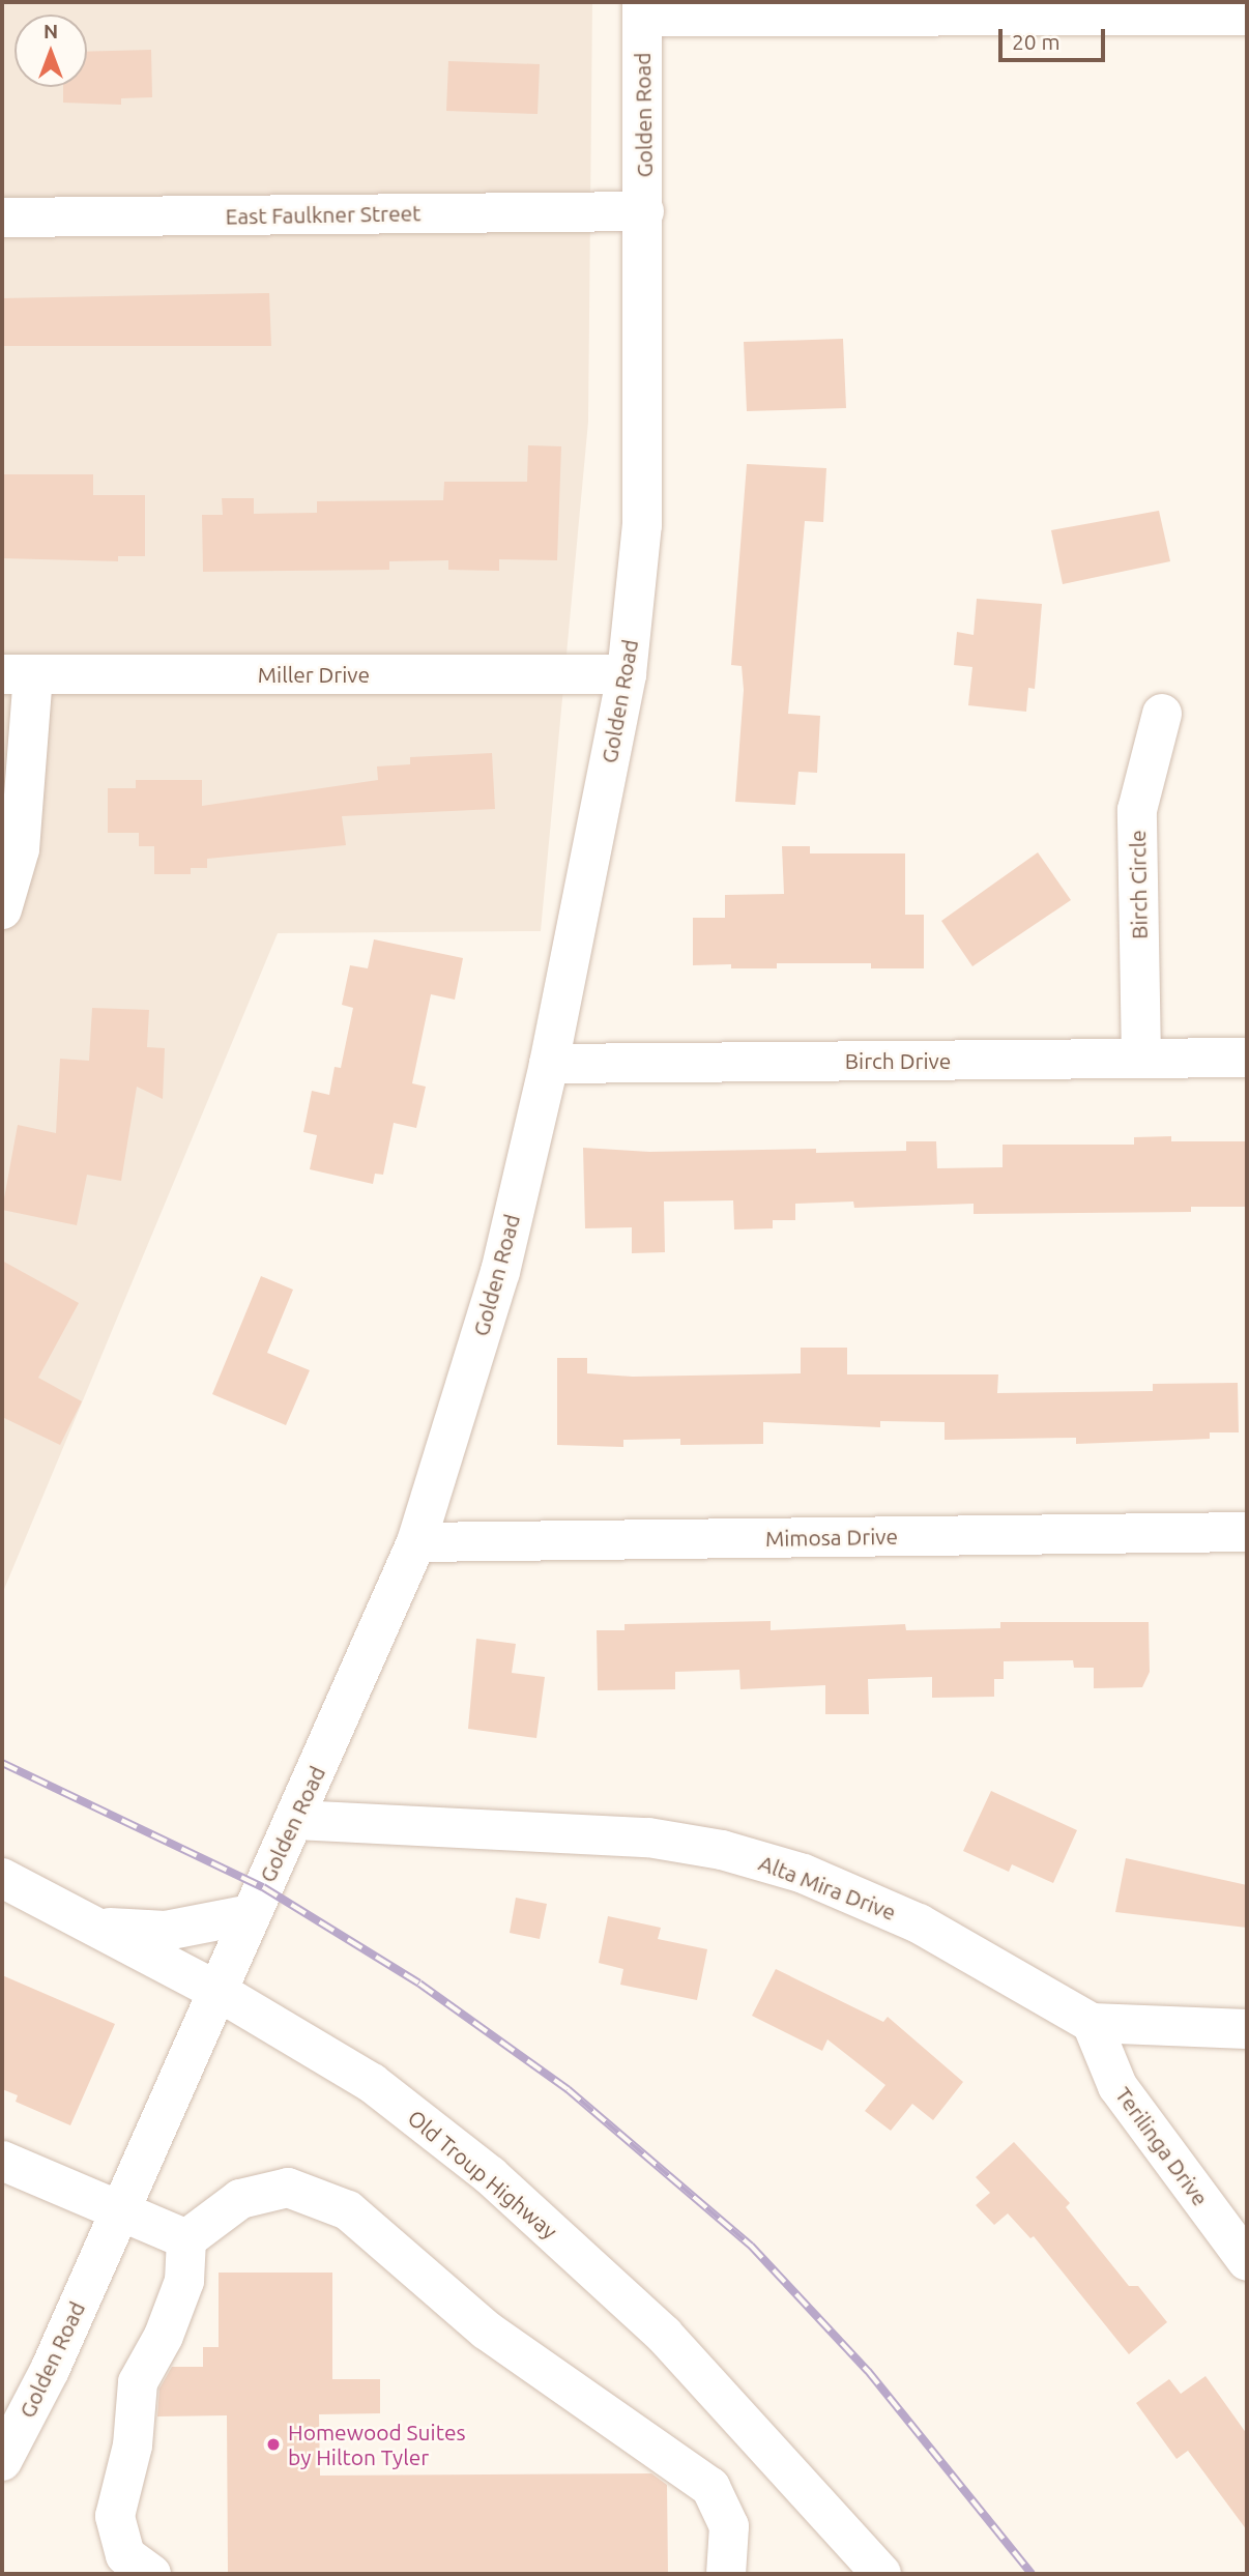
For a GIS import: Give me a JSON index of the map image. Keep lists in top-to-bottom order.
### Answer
{
  "streets": {
    "street": [
      "Golden Road",
      "East Faulkner Street",
      "Miller Drive",
      "Birch Circle",
      "Birch Drive",
      "Mimosa Drive",
      "Alta Mira Drive",
      "Terilinga Drive",
      "Old Troup Highway"
    ]
  },
  "crossings": [
    ["Golden Road", "East Faulkner Street"],
    ["Golden Road", "Miller Drive"],
    ["Golden Road", "Birch Drive"],
    ["Golden Road", "Mimosa Drive"],
    ["Golden Road", "Alta Mira Drive"],
    ["Golden Road", "Old Troup Highway"],
    ["Birch Circle", "Birch Drive"],
    ["Alta Mira Drive", "Terilinga Drive"]
  ],
  "places": ["Homewood Suites by Hilton Tyler"],
  "scale_bar": "20 m",
  "north": "top"
}
